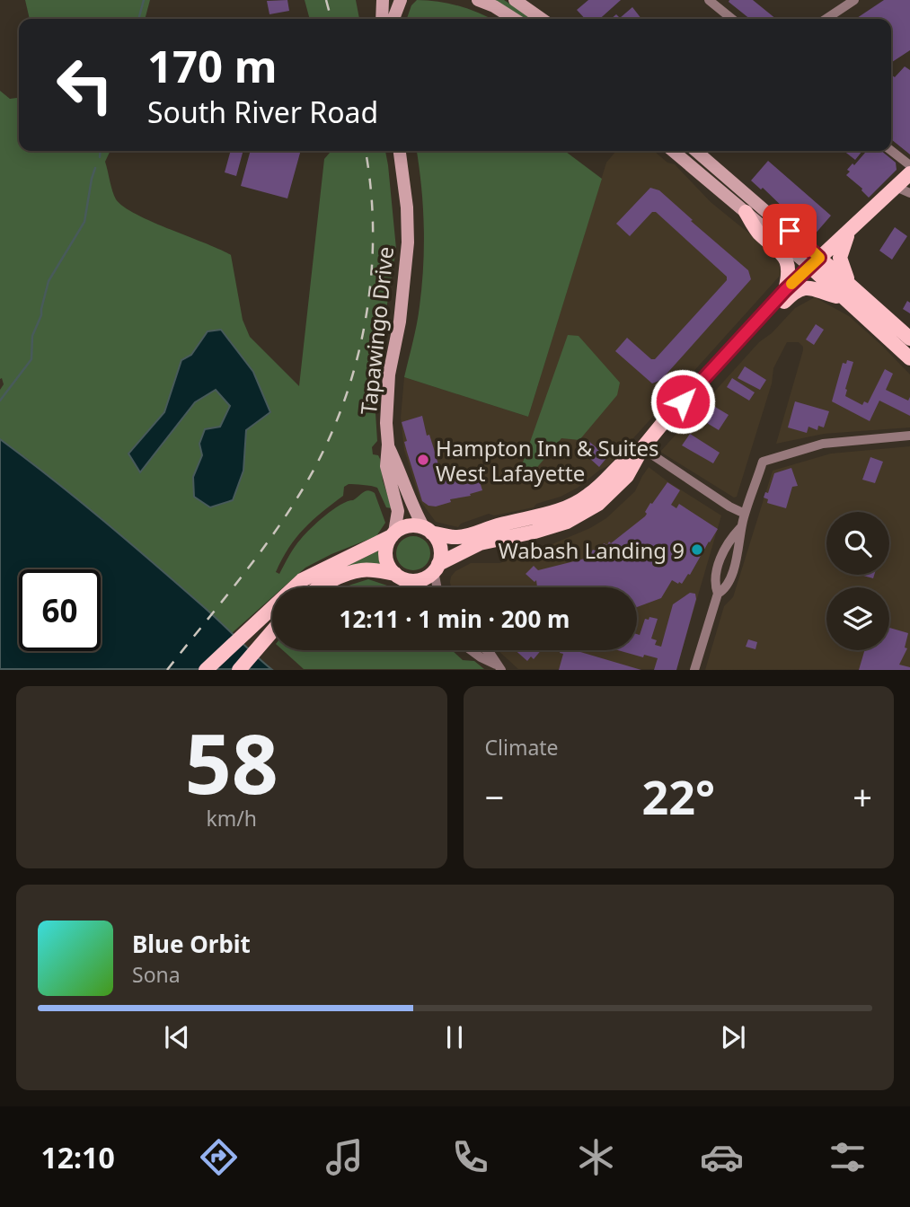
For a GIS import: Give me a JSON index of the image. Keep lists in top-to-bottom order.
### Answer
{
  "streets": {
    "main road": ["Tapawingo Drive"]
  },
  "places": ["Hampton Inn & Suites West Lafayette", "Wabash Landing 9"],
  "page": {
    "turn": ["170 m", "South River Road"],
    "limit": "60",
    "trip": "12:11 · 1 min · 200 m",
    "tile": [
      ["58", "km/h"],
      "Climate"
    ],
    "heat": ["−", "22°", "+"],
    "song": ["Blue Orbit", "Sona"],
    "tabs": "12:10"
  }
}
